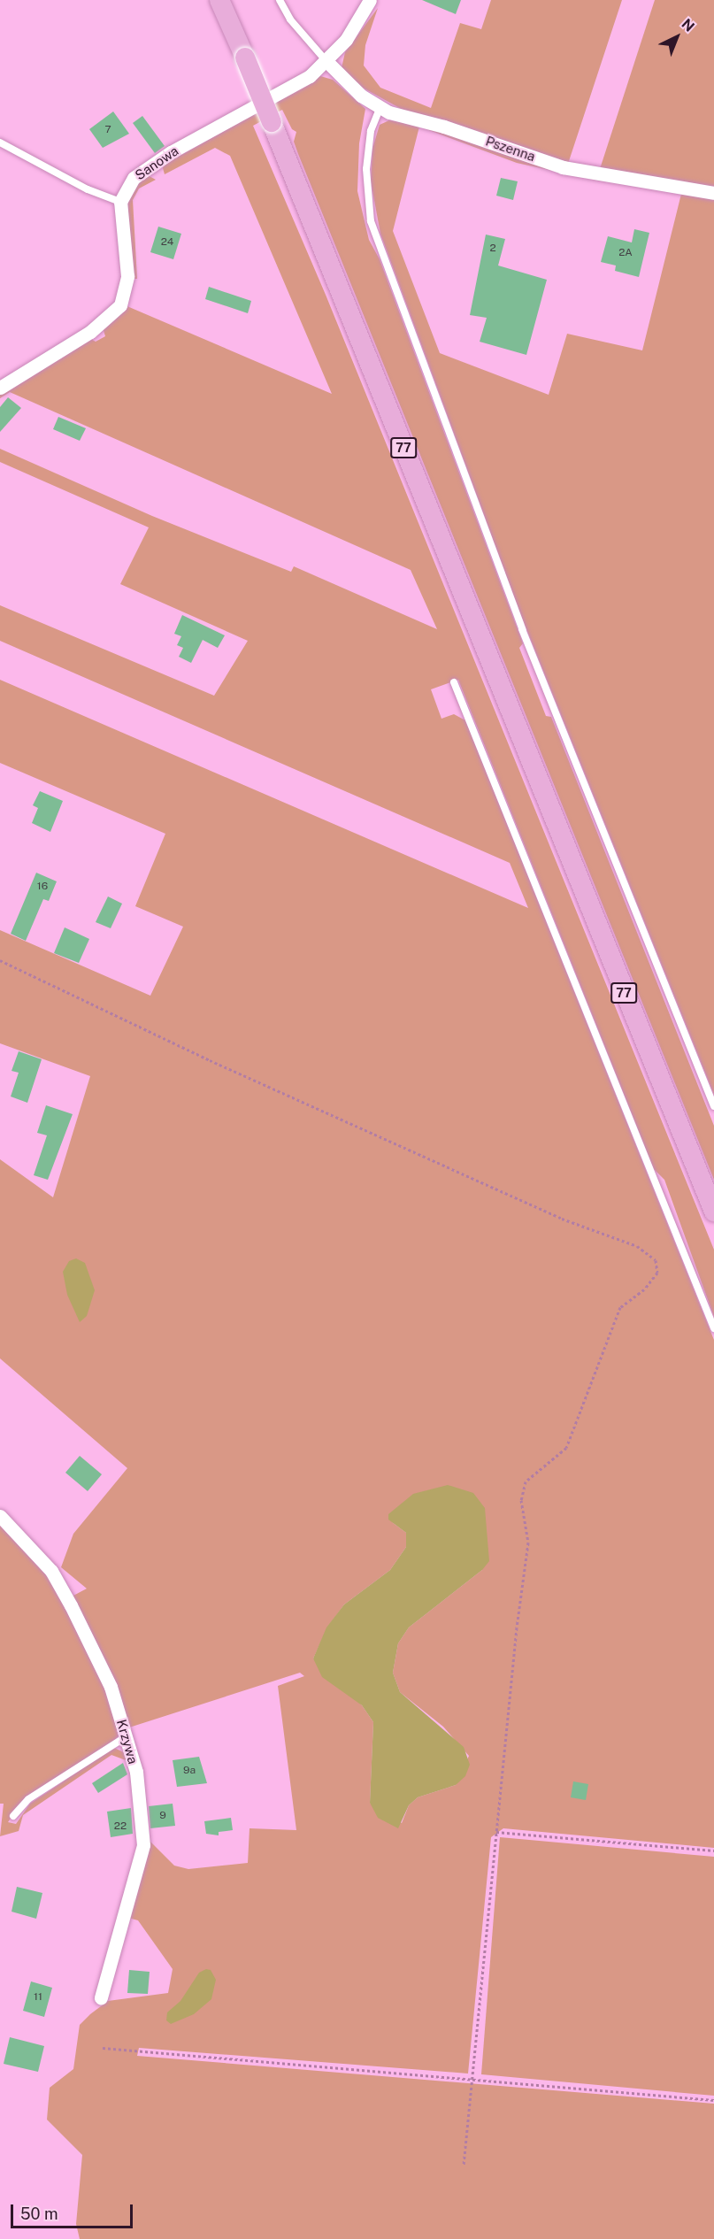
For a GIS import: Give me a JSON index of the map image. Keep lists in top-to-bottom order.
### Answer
{
  "streets": {
    "main road": ["77"],
    "street": ["Pszenna", "Sanowa", "Krzywa"]
  },
  "crossings": [
    ["Pszenna", "Sanowa"]
  ],
  "house_numbers": [
    "7",
    "24",
    "2",
    "2A",
    "16",
    "9a",
    "9",
    "22",
    "11"
  ],
  "scale_bar": "50 m",
  "north": "top right"
}
